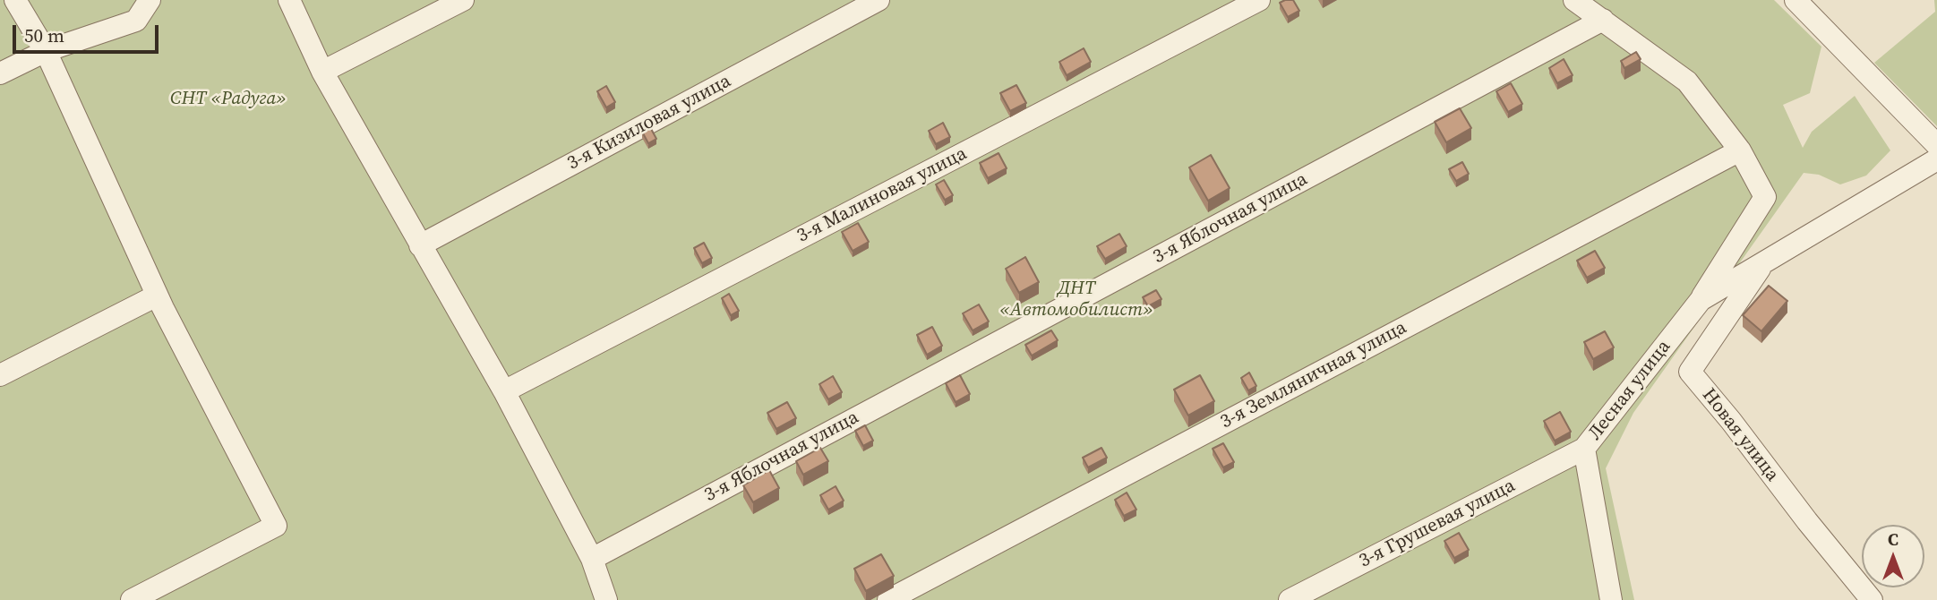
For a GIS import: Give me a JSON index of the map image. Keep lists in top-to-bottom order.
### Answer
{
  "streets": {
    "street": [
      "3-я Кизиловая улица",
      "3-я Малиновая улица",
      "3-я Яблочная улица",
      "3-я Земляничная улица",
      "Лесная улица",
      "Новая улица",
      "3-я Грушевая улица"
    ]
  },
  "crossings": [
    ["3-я Яблочная улица", "Лесная улица"],
    ["3-я Земляничная улица", "Лесная улица"],
    ["Лесная улица", "Новая улица"],
    ["Лесная улица", "3-я Грушевая улица"]
  ],
  "parks": ["СНТ «Радуга»", "ДНТ «Автомобилист»"],
  "scale_bar": "50 m",
  "north": "top"
}
